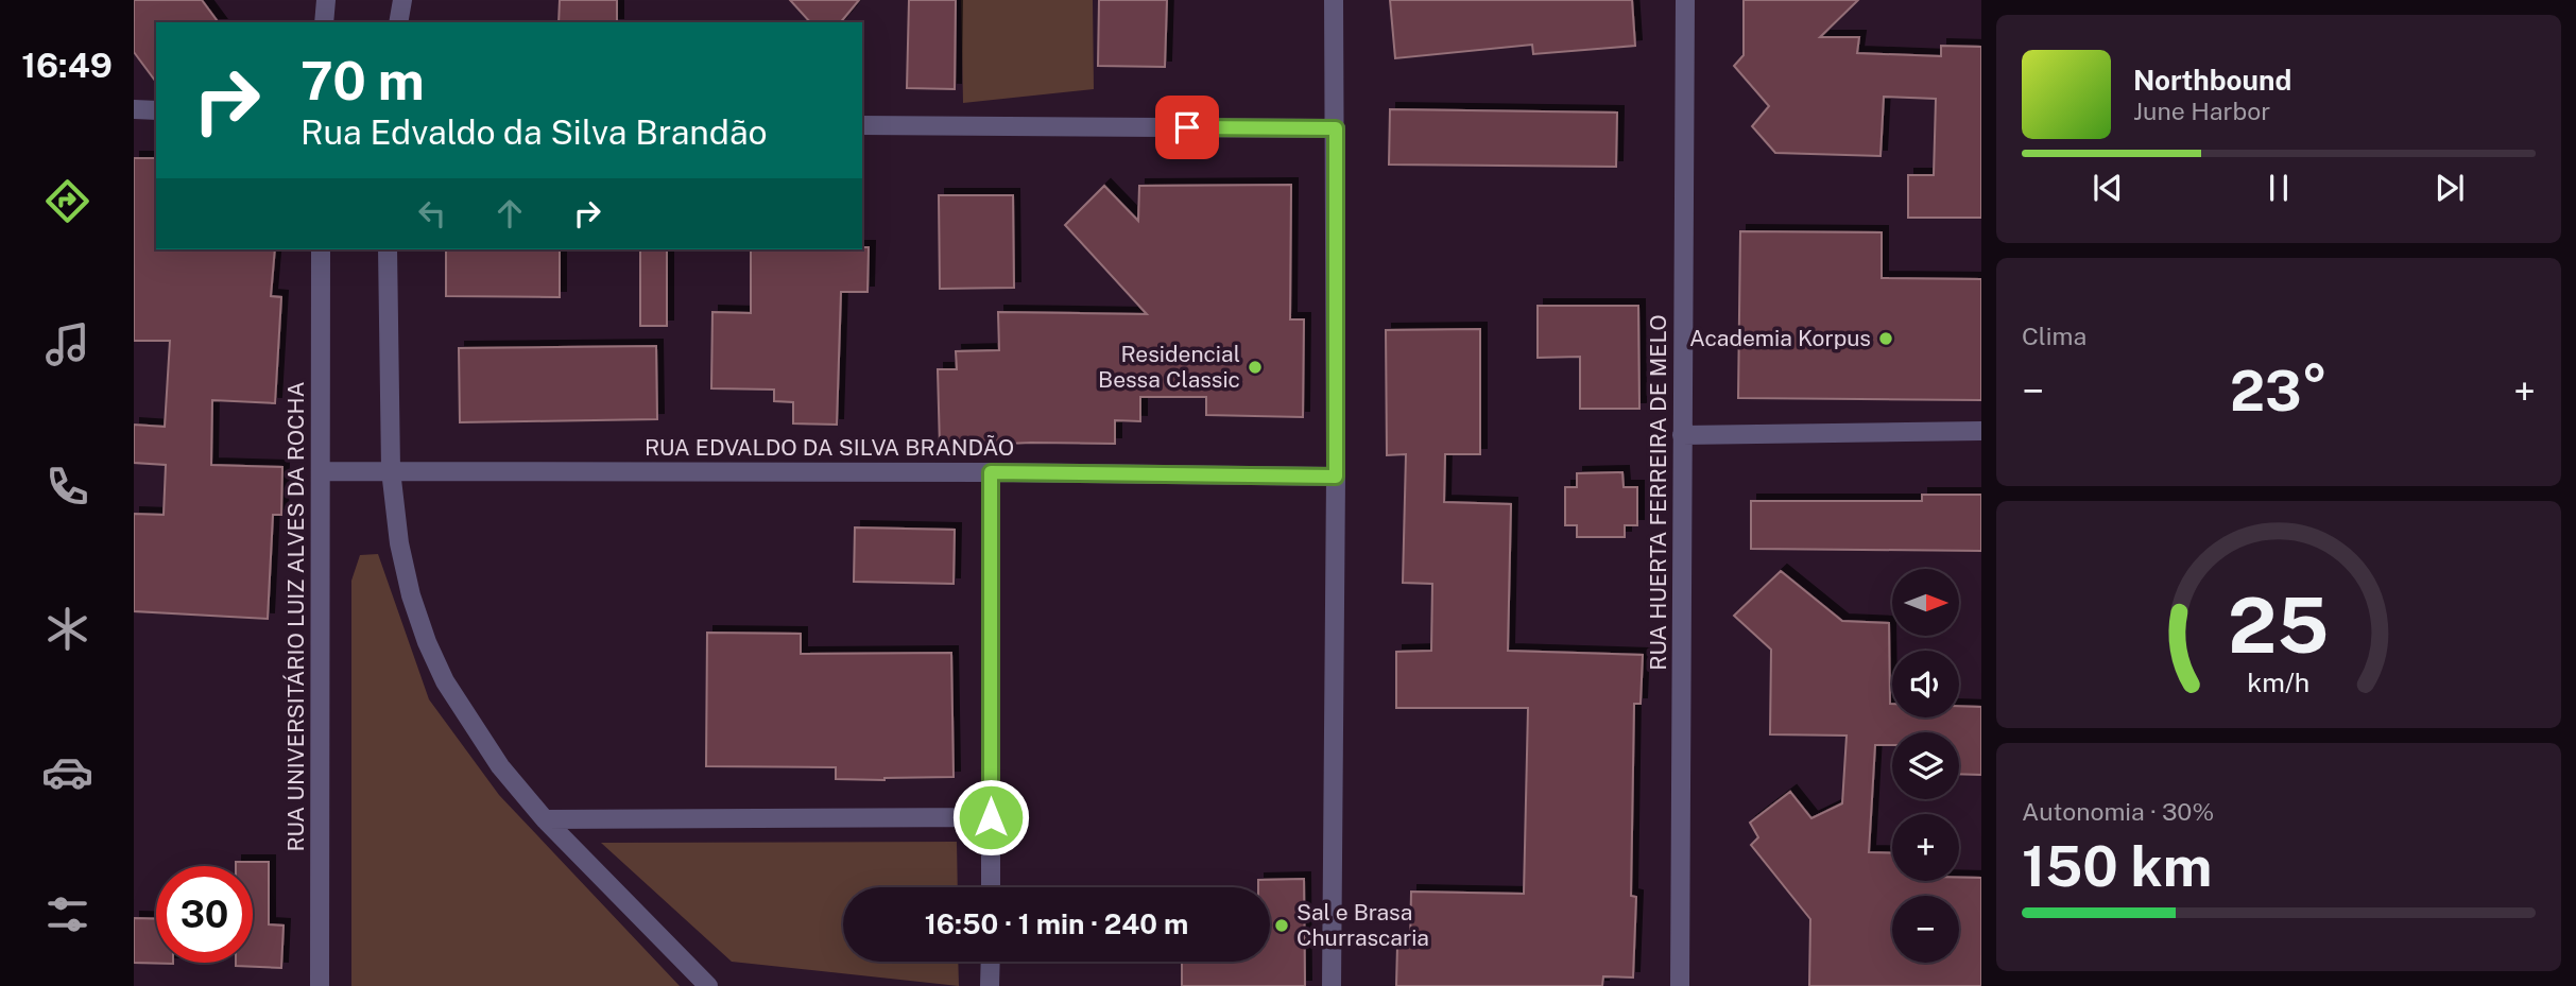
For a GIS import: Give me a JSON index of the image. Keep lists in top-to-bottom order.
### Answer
{
  "streets": {
    "street": ["RUA EDVALDO DA SILVA BRANDÃO", "RUA HUERTA FERREIRA DE MELO", "RUA UNIVERSITÁRIO LUIZ ALVES DA ROCHA"]
  },
  "crossings": [
    ["RUA EDVALDO DA SILVA BRANDÃO", "RUA UNIVERSITÁRIO LUIZ ALVES DA ROCHA"]
  ],
  "places": ["Academia Korpus", "Residencial Bessa Classic", "Sal e Brasa Churrascaria"],
  "north": "right",
  "page": {
    "tabs": "16:49",
    "turn": ["70 m", "Rua Edvaldo da Silva Brandão"],
    "song": ["Northbound", "June Harbor"],
    "tile": [
      "Clima",
      ["Autonomia · 30%", "150 km"]
    ],
    "heat": ["−", "23°", "+"],
    "map_buttons": ["+", "−"],
    "limit": "30",
    "trip": "16:50 · 1 min · 240 m",
    "gauge": ["25", "km/h"]
  }
}
